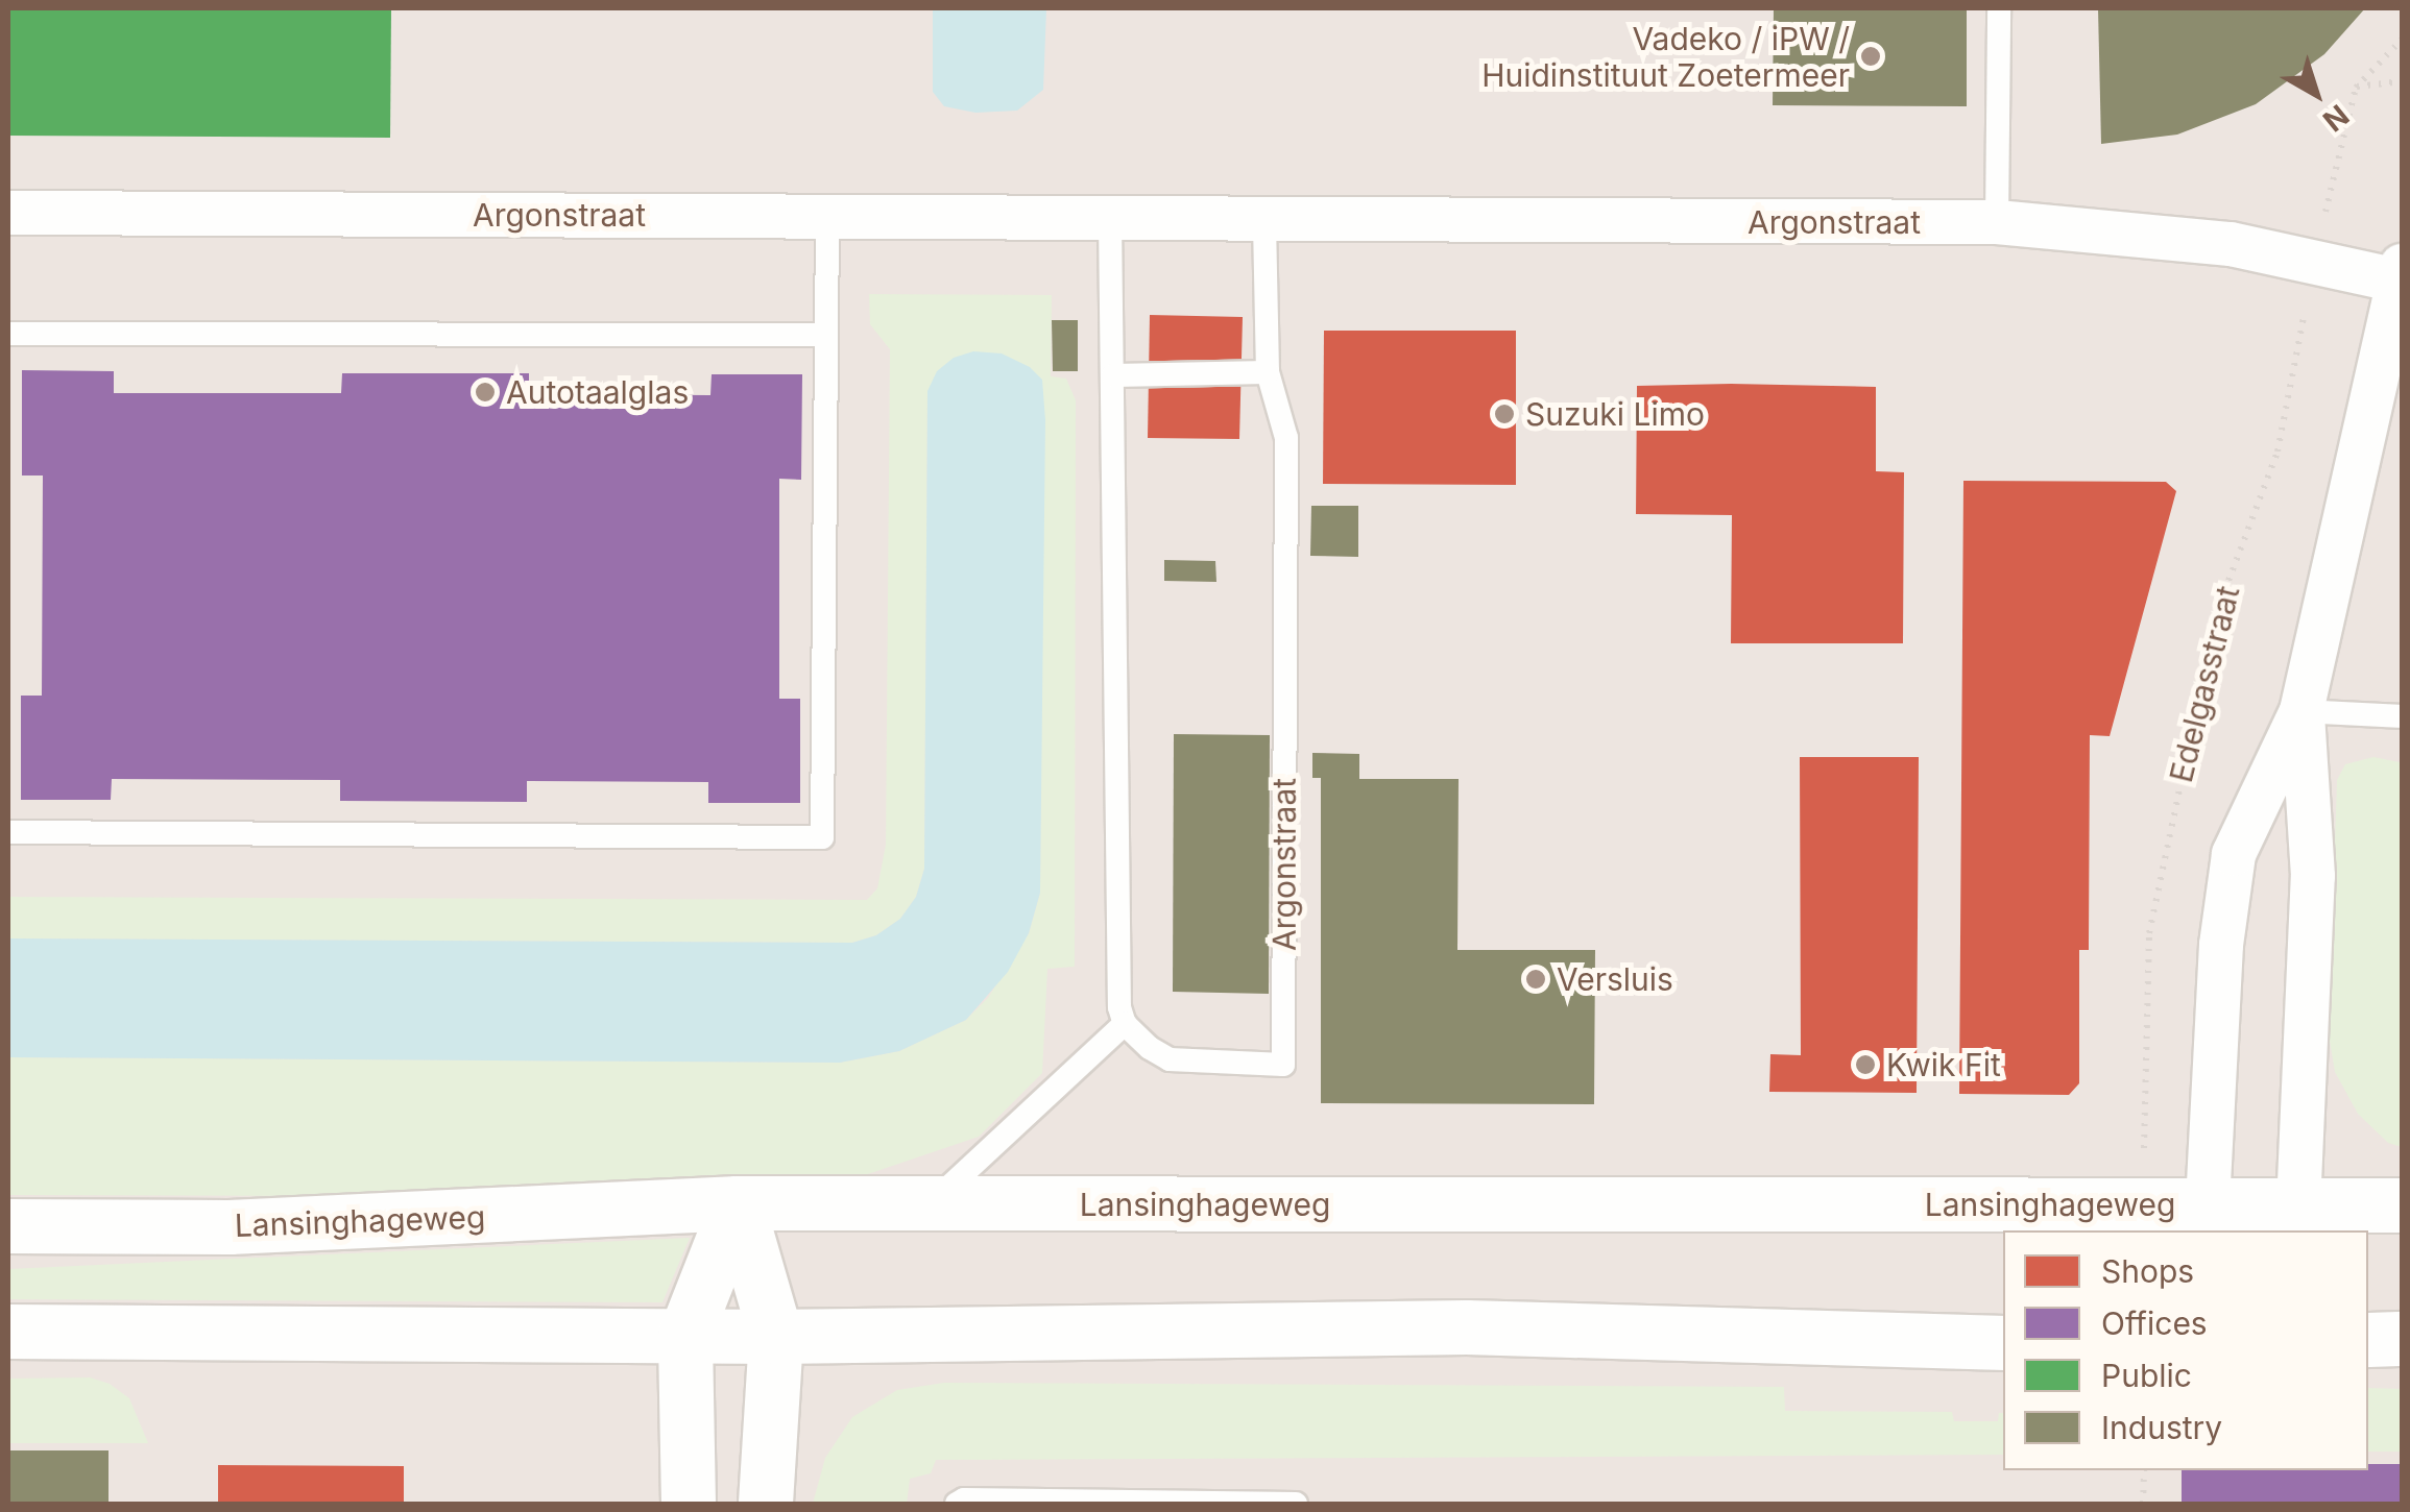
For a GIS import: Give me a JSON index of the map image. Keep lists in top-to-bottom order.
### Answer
{
  "streets": {
    "street": ["Argonstraat", "Lansinghageweg"],
    "path": ["Edelgasstraat"]
  },
  "crossings": [
    ["Argonstraat", "Edelgasstraat"],
    ["Edelgasstraat", "Lansinghageweg"]
  ],
  "places": [
    "Vadeko / iPW / Huidinstituut Zoetermeer",
    "Autotaalglas",
    "Suzuki Limo",
    "Versluis",
    "Kwik Fit"
  ],
  "legend": [
    "Shops",
    "Offices",
    "Public",
    "Industry"
  ],
  "north": "bottom right"
}
